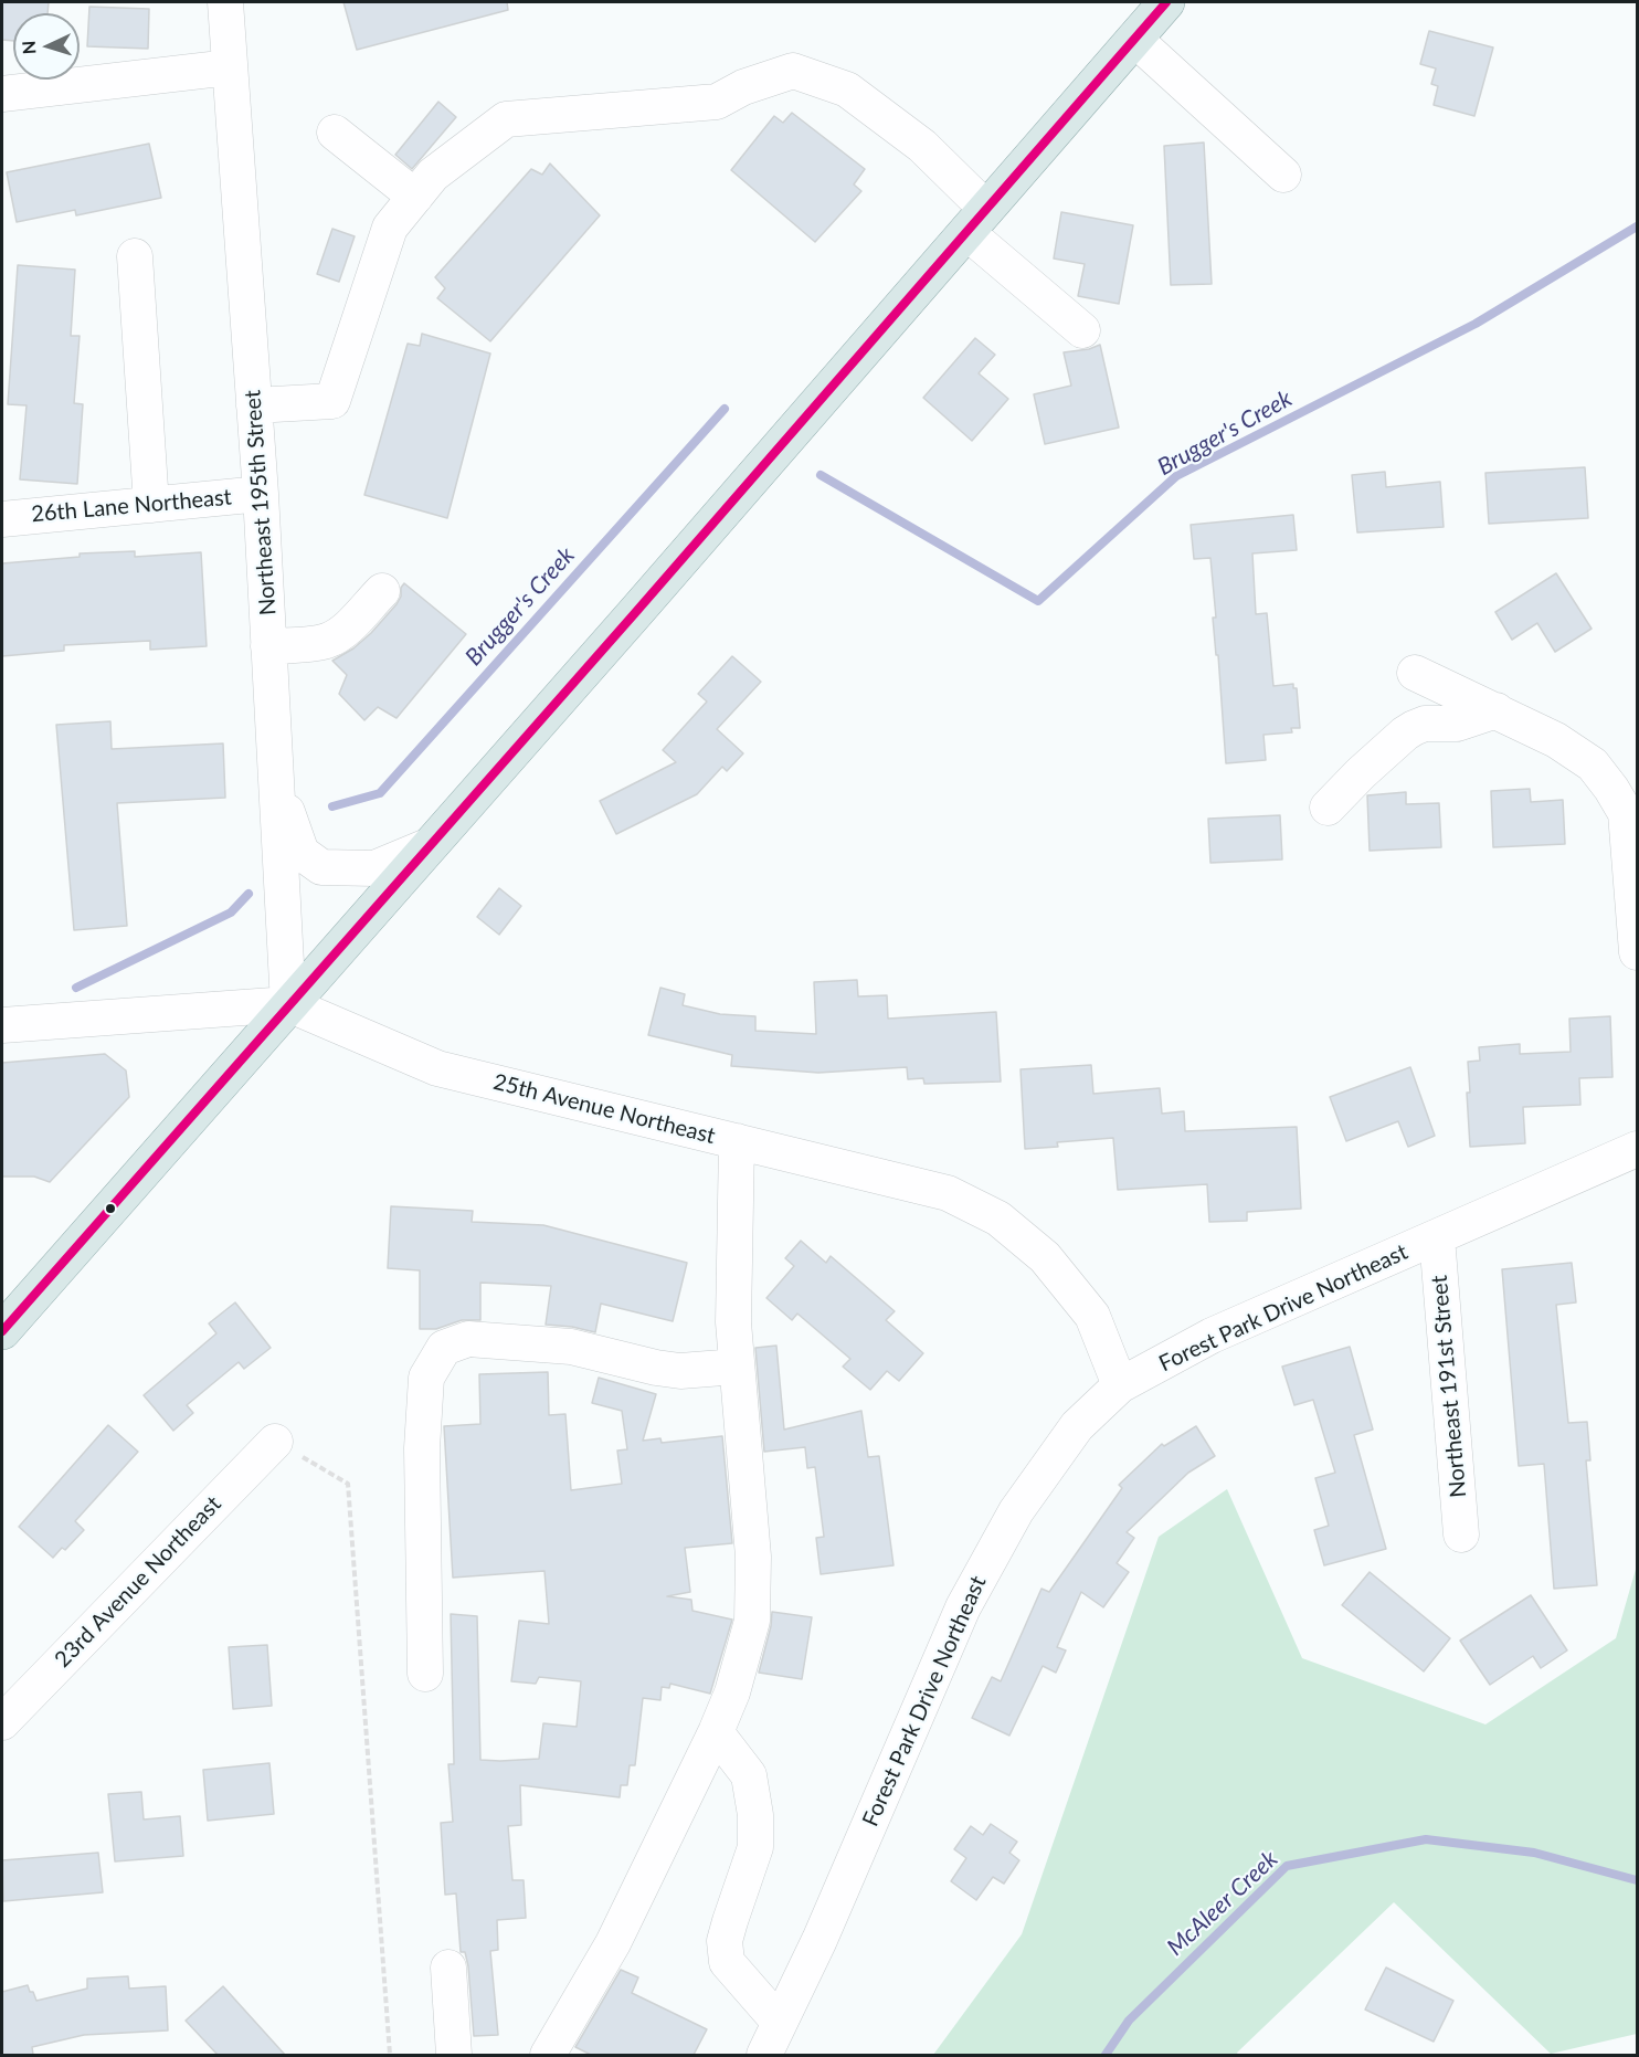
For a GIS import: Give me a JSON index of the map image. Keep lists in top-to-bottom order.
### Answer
{
  "streets": {
    "street": [
      "Northeast 195th Street",
      "26th Lane Northeast",
      "25th Avenue Northeast",
      "Forest Park Drive Northeast",
      "Northeast 191st Street",
      "23rd Avenue Northeast"
    ]
  },
  "crossings": [
    ["Northeast 195th Street", "26th Lane Northeast"],
    ["Northeast 195th Street", "25th Avenue Northeast"],
    ["25th Avenue Northeast", "Forest Park Drive Northeast"],
    ["Forest Park Drive Northeast", "Northeast 191st Street"]
  ],
  "water": ["Brugger's Creek", "McAleer Creek"],
  "north": "left"
}
